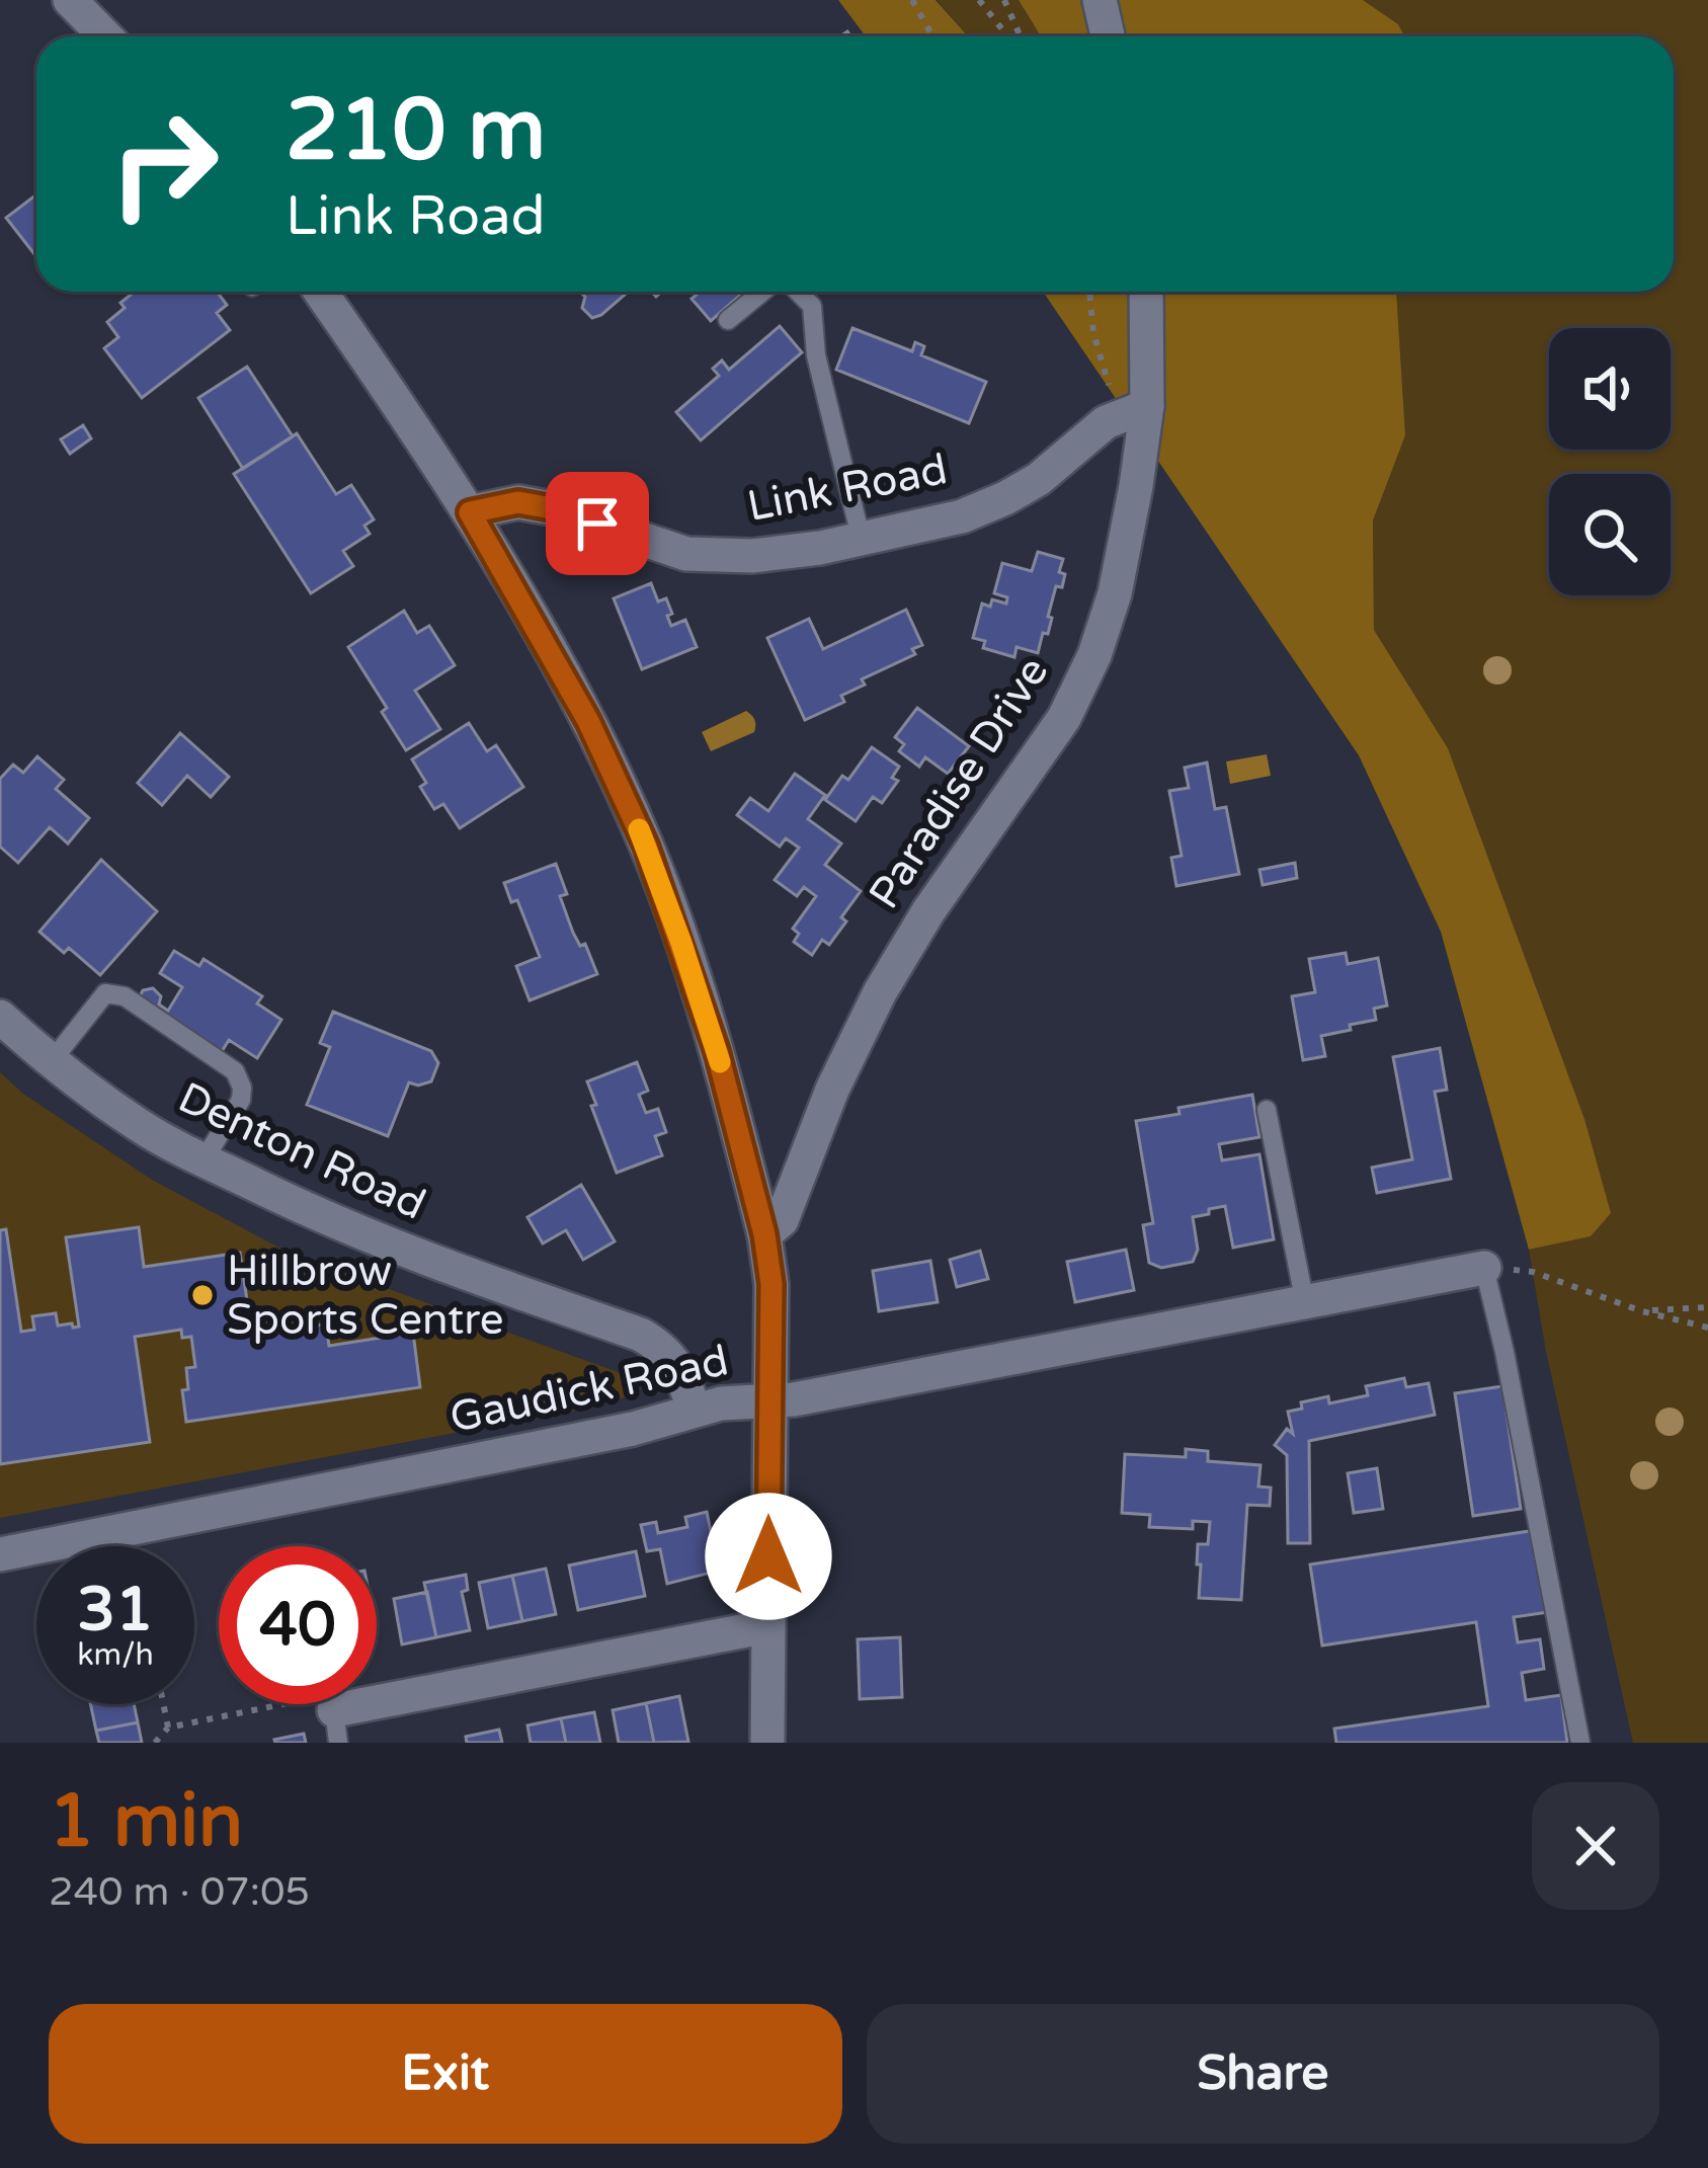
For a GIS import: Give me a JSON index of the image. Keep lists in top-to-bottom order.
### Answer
{
  "streets": {
    "street": [
      "Link Road",
      "Paradise Drive",
      "Denton Road",
      "Gaudick Road"
    ]
  },
  "crossings": [
    ["Link Road", "Paradise Drive"],
    ["Denton Road", "Gaudick Road"]
  ],
  "places": ["Hillbrow Sports Centre"],
  "page": {
    "turn": ["210 m", "Link Road"],
    "speed": "31 km/h",
    "limit": "40",
    "heading": ["1 min", "240 m · 07:05"],
    "buttons": ["Exit", "Share"]
  }
}
